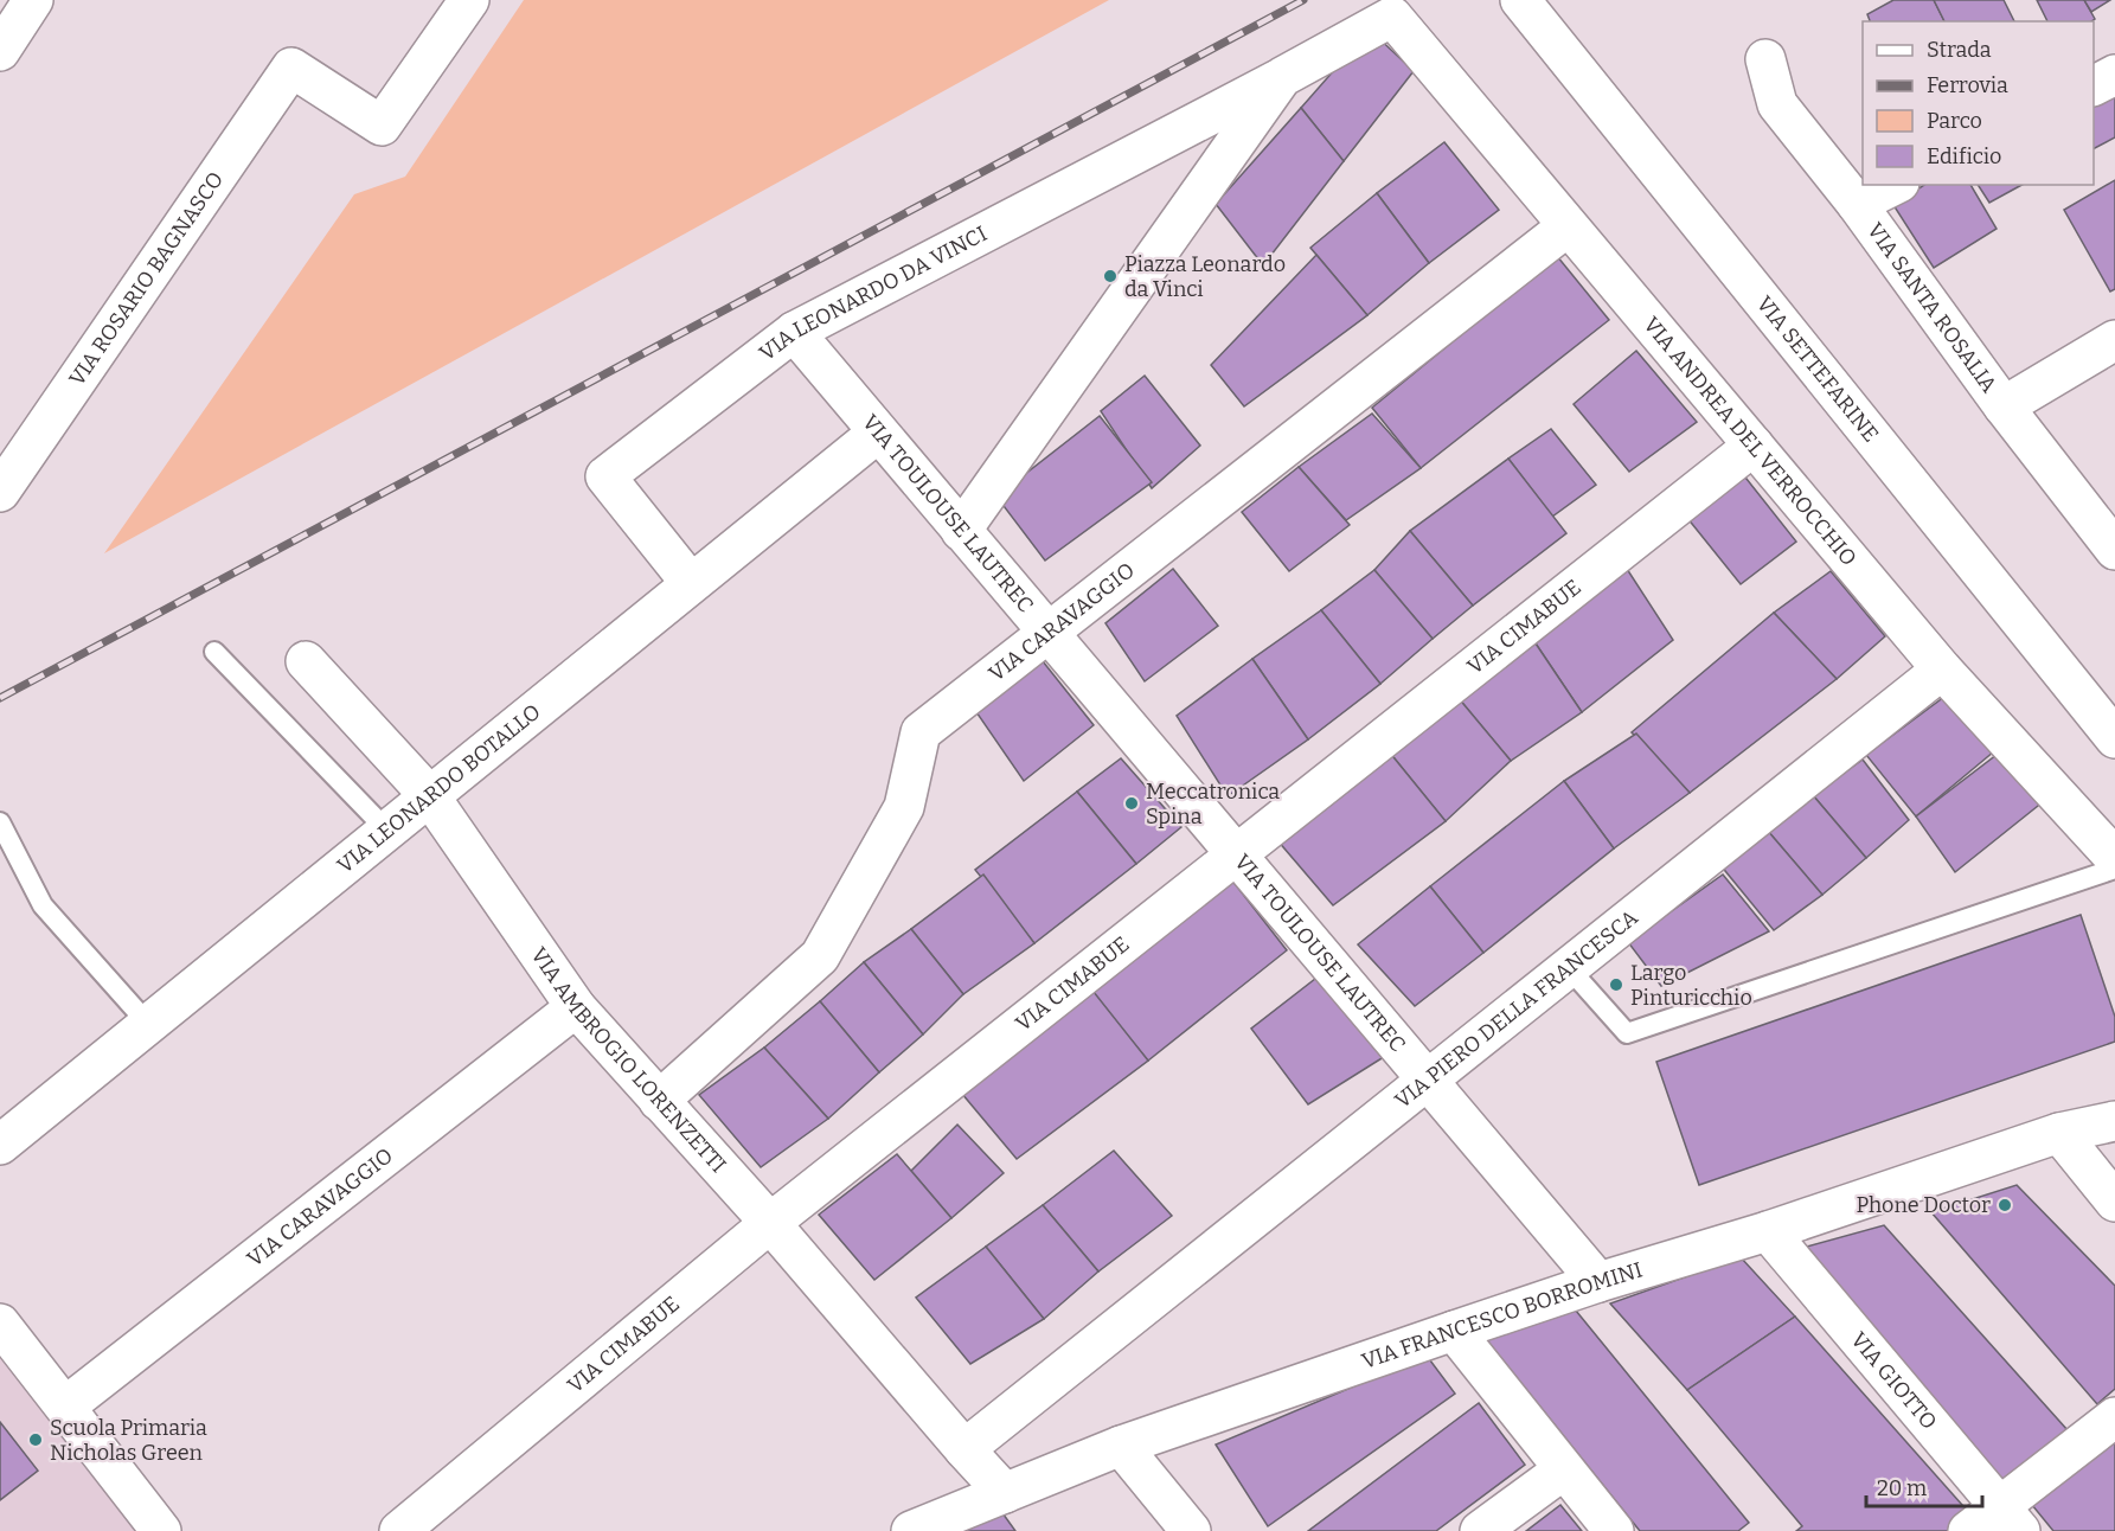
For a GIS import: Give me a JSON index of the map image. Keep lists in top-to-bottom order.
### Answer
{
  "streets": {
    "street": [
      "VIA ROSARIO BAGNASCO",
      "VIA LEONARDO DA VINCI",
      "VIA SANTA ROSALIA",
      "VIA SETTEFARINE",
      "VIA ANDREA DEL VERROCCHIO",
      "VIA TOULOUSE LAUTREC",
      "VIA CARAVAGGIO",
      "VIA CIMABUE",
      "VIA LEONARDO BOTALLO",
      "VIA PIERO DELLA FRANCESCA",
      "VIA AMBROGIO LORENZETTI",
      "VIA FRANCESCO BORROMINI",
      "VIA GIOTTO"
    ]
  },
  "crossings": [
    ["VIA LEONARDO DA VINCI", "VIA ANDREA DEL VERROCCHIO"],
    ["VIA LEONARDO DA VINCI", "VIA TOULOUSE LAUTREC"],
    ["VIA LEONARDO DA VINCI", "VIA LEONARDO BOTALLO"],
    ["VIA ANDREA DEL VERROCCHIO", "VIA CARAVAGGIO"],
    ["VIA ANDREA DEL VERROCCHIO", "VIA CIMABUE"],
    ["VIA ANDREA DEL VERROCCHIO", "VIA PIERO DELLA FRANCESCA"],
    ["VIA TOULOUSE LAUTREC", "VIA CARAVAGGIO"],
    ["VIA TOULOUSE LAUTREC", "VIA CIMABUE"],
    ["VIA TOULOUSE LAUTREC", "VIA LEONARDO BOTALLO"],
    ["VIA TOULOUSE LAUTREC", "VIA PIERO DELLA FRANCESCA"],
    ["VIA TOULOUSE LAUTREC", "VIA FRANCESCO BORROMINI"],
    ["VIA CARAVAGGIO", "VIA AMBROGIO LORENZETTI"],
    ["VIA CIMABUE", "VIA AMBROGIO LORENZETTI"],
    ["VIA LEONARDO BOTALLO", "VIA AMBROGIO LORENZETTI"],
    ["VIA PIERO DELLA FRANCESCA", "VIA AMBROGIO LORENZETTI"],
    ["VIA AMBROGIO LORENZETTI", "VIA FRANCESCO BORROMINI"],
    ["VIA FRANCESCO BORROMINI", "VIA GIOTTO"]
  ],
  "places": [
    "Piazza Leonardo da Vinci",
    "Meccatronica Spina",
    "Largo Pinturicchio",
    "Phone Doctor",
    "Scuola Primaria Nicholas Green"
  ],
  "legend": [
    "Strada",
    "Ferrovia",
    "Parco",
    "Edificio"
  ],
  "scale_bar": "20 m"
}
